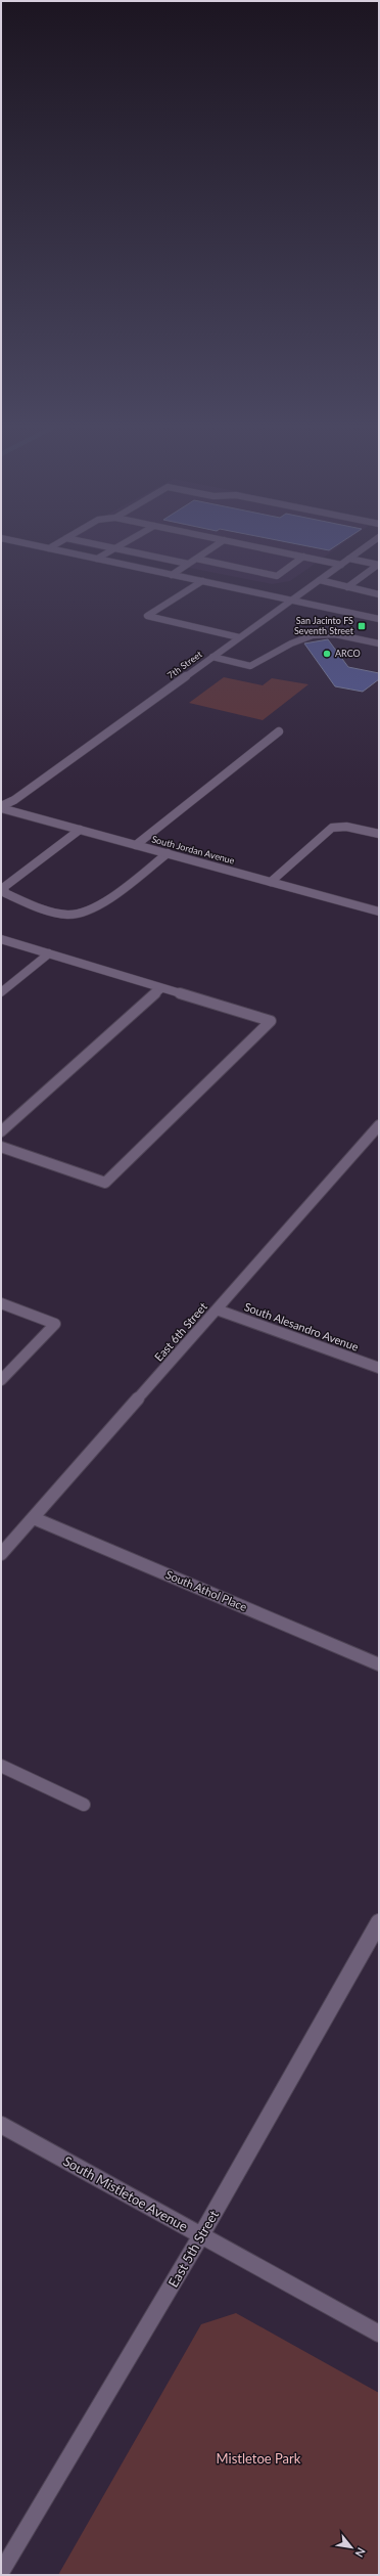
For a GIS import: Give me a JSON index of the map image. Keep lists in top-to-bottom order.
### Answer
{
  "streets": {
    "street": [
      "7th Street",
      "South Jordan Avenue",
      "South Alesandro Avenue",
      "East 6th Street",
      "South Athol Place",
      "South Mistletoe Avenue",
      "East 5th Street"
    ]
  },
  "crossings": [
    ["7th Street", "South Jordan Avenue"],
    ["South Alesandro Avenue", "East 6th Street"],
    ["East 6th Street", "South Athol Place"],
    ["South Mistletoe Avenue", "East 5th Street"]
  ],
  "parks": ["Mistletoe Park"],
  "places": {
    "transit": ["San Jacinto FS Seventh Street"],
    "other": ["ARCO"]
  },
  "north": "bottom right"
}
